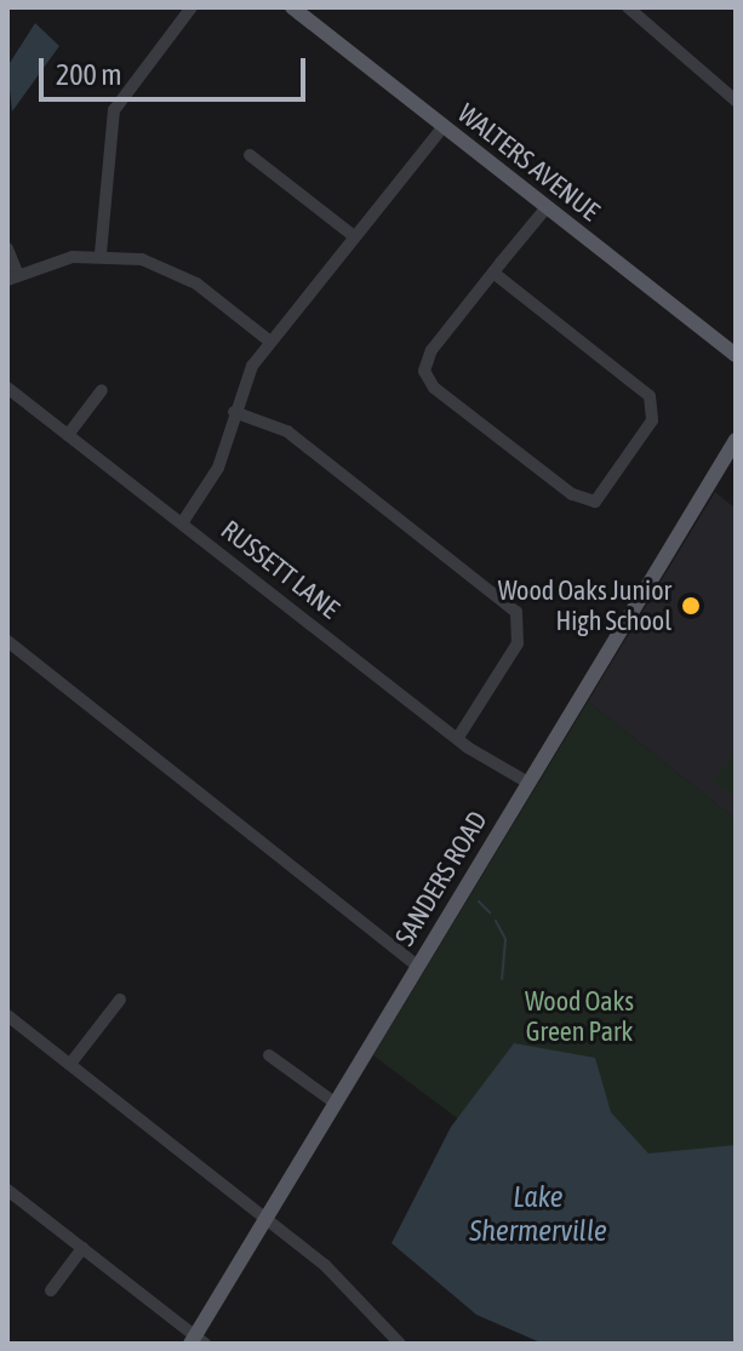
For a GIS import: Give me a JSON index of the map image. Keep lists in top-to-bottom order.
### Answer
{
  "streets": {
    "main road": ["WALTERS AVENUE", "SANDERS ROAD"],
    "street": ["RUSSETT LANE"]
  },
  "crossings": [
    ["RUSSETT LANE", "SANDERS ROAD"]
  ],
  "water": ["Lake Shermerville"],
  "parks": ["Wood Oaks Green Park"],
  "places": ["Wood Oaks Junior High School"],
  "scale_bar": "200 m"
}
